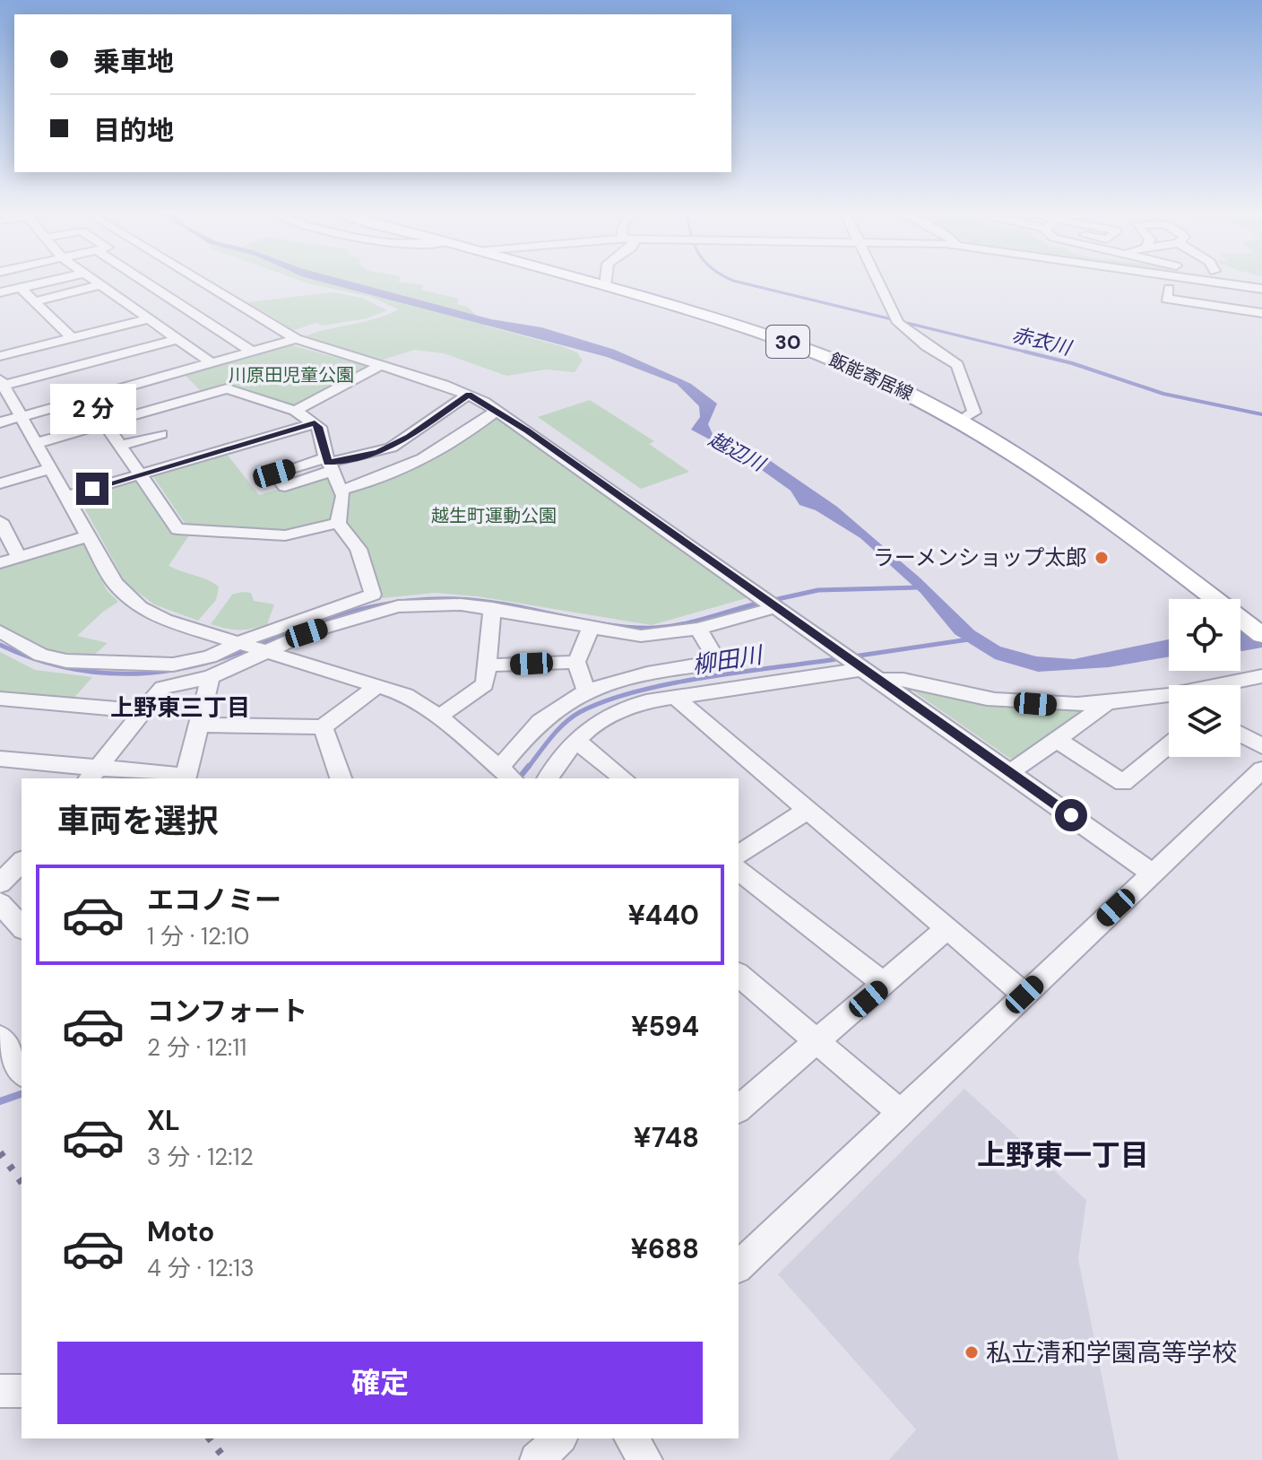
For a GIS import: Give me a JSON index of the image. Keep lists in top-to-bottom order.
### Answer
{
  "streets": {
    "main road": ["30", "飯能寄居線"]
  },
  "districts": ["上野東三丁目", "上野東一丁目"],
  "water": ["赤衣川", "越辺川", "柳田川"],
  "parks": ["川原田児童公園", "越生町運動公園"],
  "places": ["ラーメンショップ太郎", "私立清和学園高等学校"],
  "page": {
    "banner": ["乗車地", "目的地"],
    "bubble": "2 分",
    "heading": "車両を選択",
    "list": [
      {
        "name": "エコノミー",
        "note": "1 分 · 12:10",
        "value": "¥440"
      },
      {
        "name": "コンフォート",
        "note": "2 分 · 12:11",
        "value": "¥594"
      },
      {
        "name": "XL",
        "note": "3 分 · 12:12",
        "value": "¥748"
      },
      {
        "name": "Moto",
        "note": "4 分 · 12:13",
        "value": "¥688"
      }
    ],
    "buttons": "確定"
  }
}
